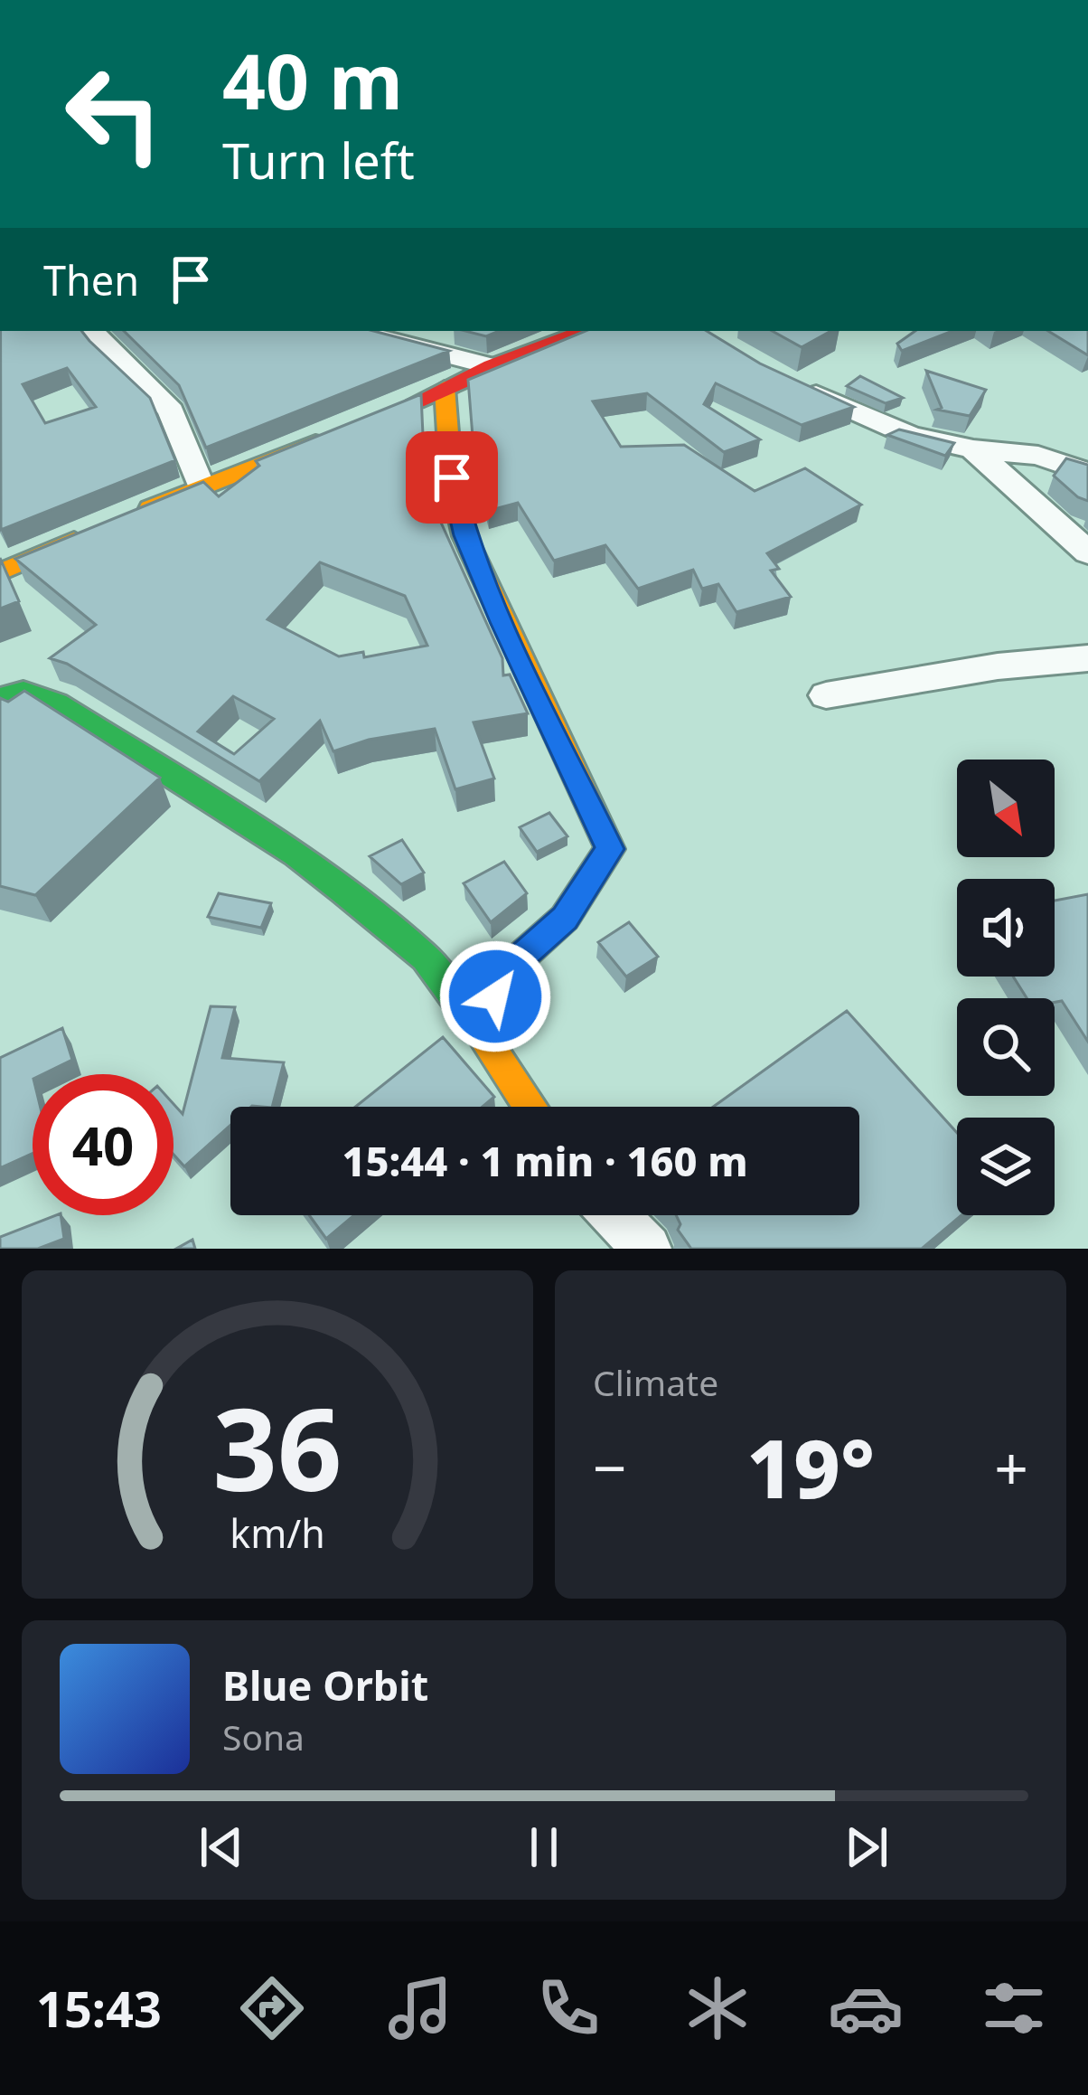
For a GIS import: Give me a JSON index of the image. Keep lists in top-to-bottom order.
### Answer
{
  "north": "bottom right",
  "page": {
    "turn": ["40 m", "Turn left"],
    "then": "Then",
    "limit": "40",
    "trip": "15:44 · 1 min · 160 m",
    "tile": "Climate",
    "heat": ["−", "19°", "+"],
    "song": ["Blue Orbit", "Sona"],
    "tabs": "15:43",
    "gauge": ["36", "km/h"]
  }
}
